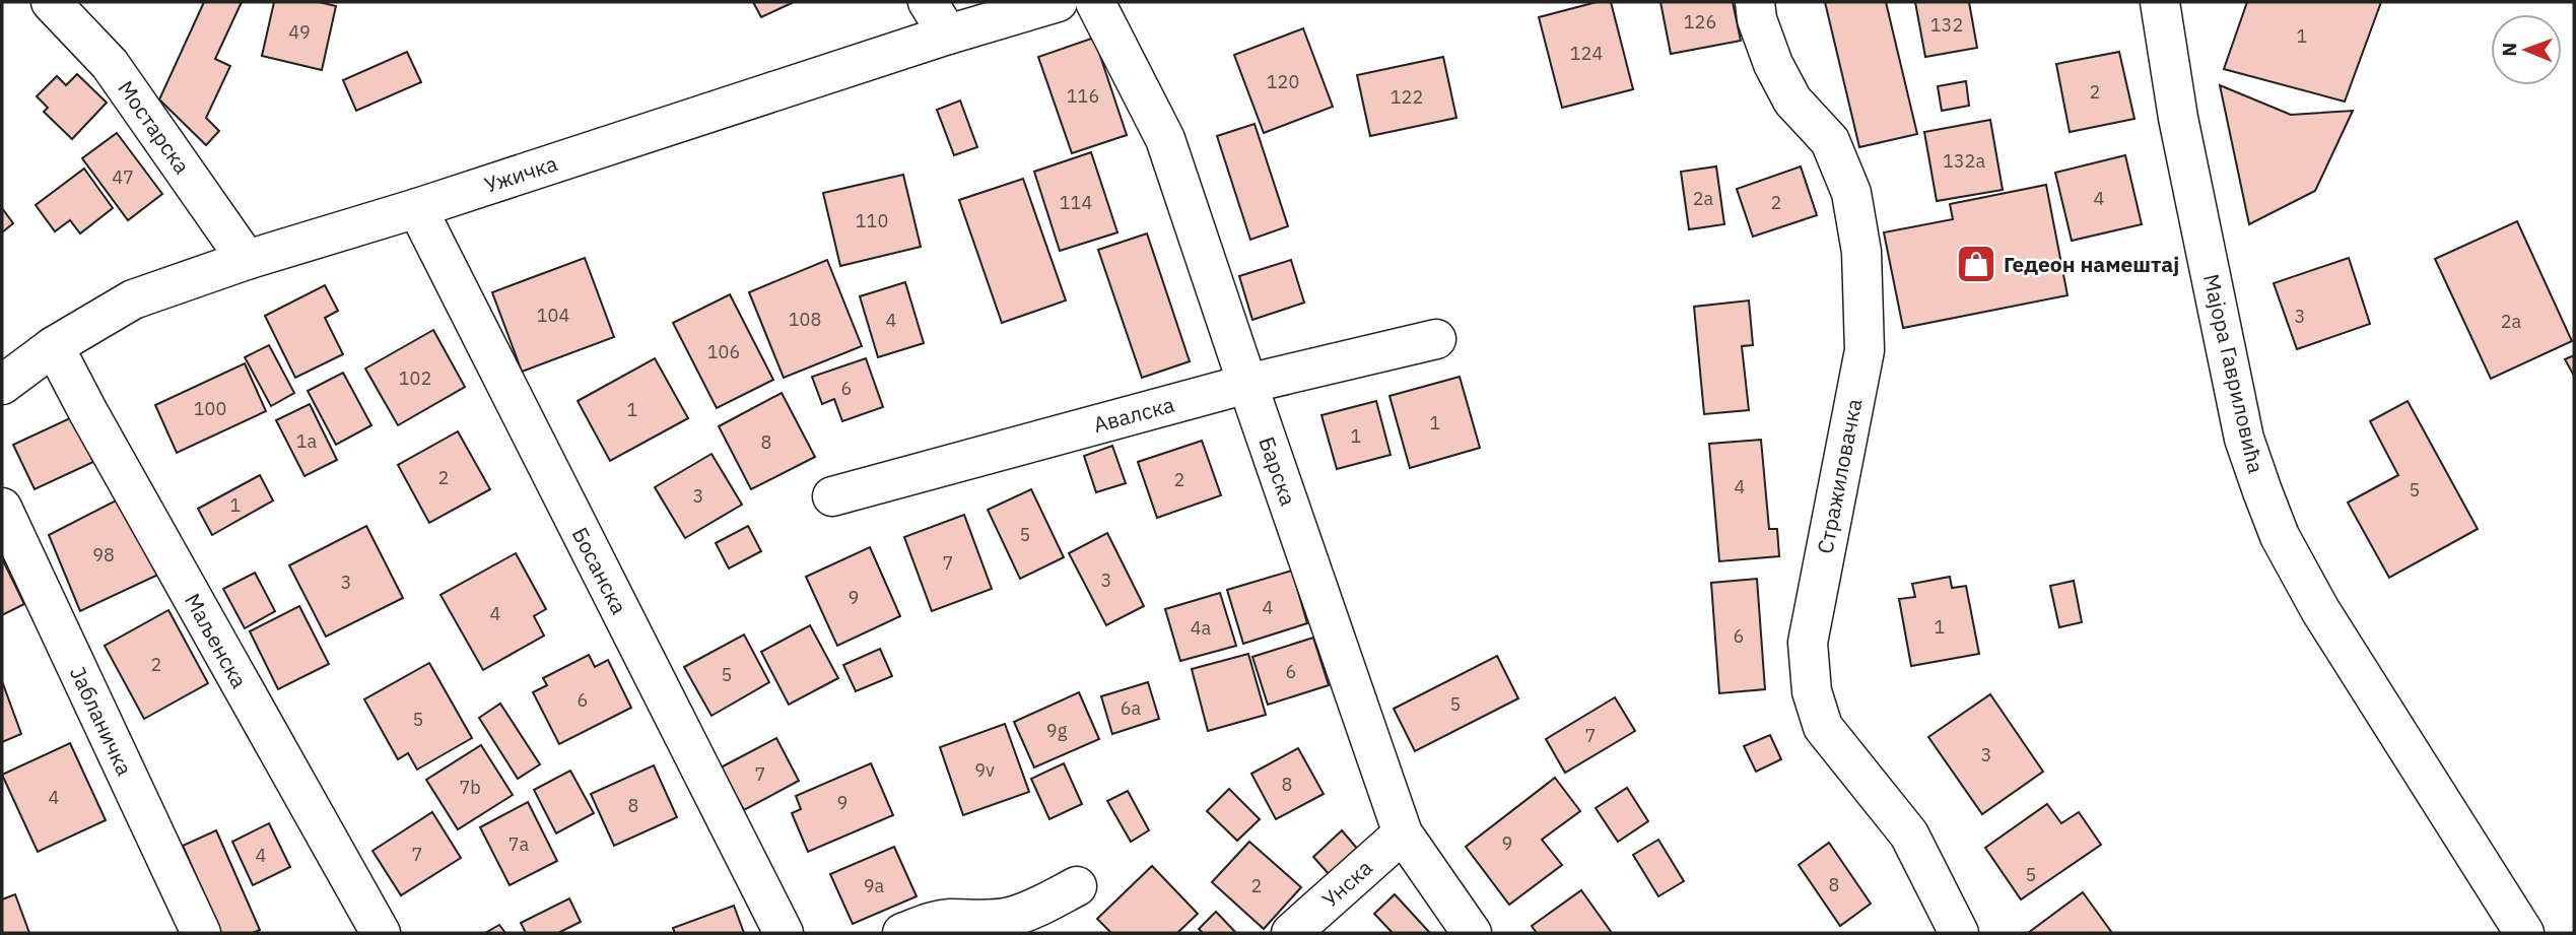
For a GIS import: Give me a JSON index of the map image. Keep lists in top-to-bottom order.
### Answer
{
  "streets": {
    "street": [
      "Мостарска",
      "Ужичка",
      "Мајора Гавриловића",
      "Авалска",
      "Барска",
      "Стражиловачка",
      "Босанска",
      "Маљенска",
      "Јабланичка",
      "Унска"
    ]
  },
  "crossings": [
    ["Мостарска", "Ужичка"],
    ["Ужичка", "Босанска"],
    ["Ужичка", "Маљенска"],
    ["Авалска", "Барска"],
    ["Барска", "Унска"]
  ],
  "places": {
    "shop": ["Гедеон намештај"]
  },
  "house_numbers": [
    "126",
    "132",
    "49",
    "1",
    "124",
    "120",
    "2",
    "116",
    "122",
    "132a",
    "47",
    "2a",
    "4",
    "114",
    "2",
    "110",
    "104",
    "3",
    "108",
    "4",
    "2a",
    "106",
    "102",
    "6",
    "100",
    "1",
    "1",
    "1",
    "1a",
    "8",
    "2",
    "2",
    "4",
    "5",
    "3",
    "1",
    "5",
    "98",
    "7",
    "3",
    "3",
    "9",
    "4",
    "4",
    "1",
    "4a",
    "6",
    "2",
    "6",
    "5",
    "6",
    "5",
    "6a",
    "5",
    "9g",
    "7",
    "3",
    "9v",
    "7",
    "8",
    "7b",
    "4",
    "9",
    "8",
    "9",
    "7a",
    "7",
    "4",
    "5",
    "8",
    "9a",
    "2"
  ],
  "north": "left"
}
